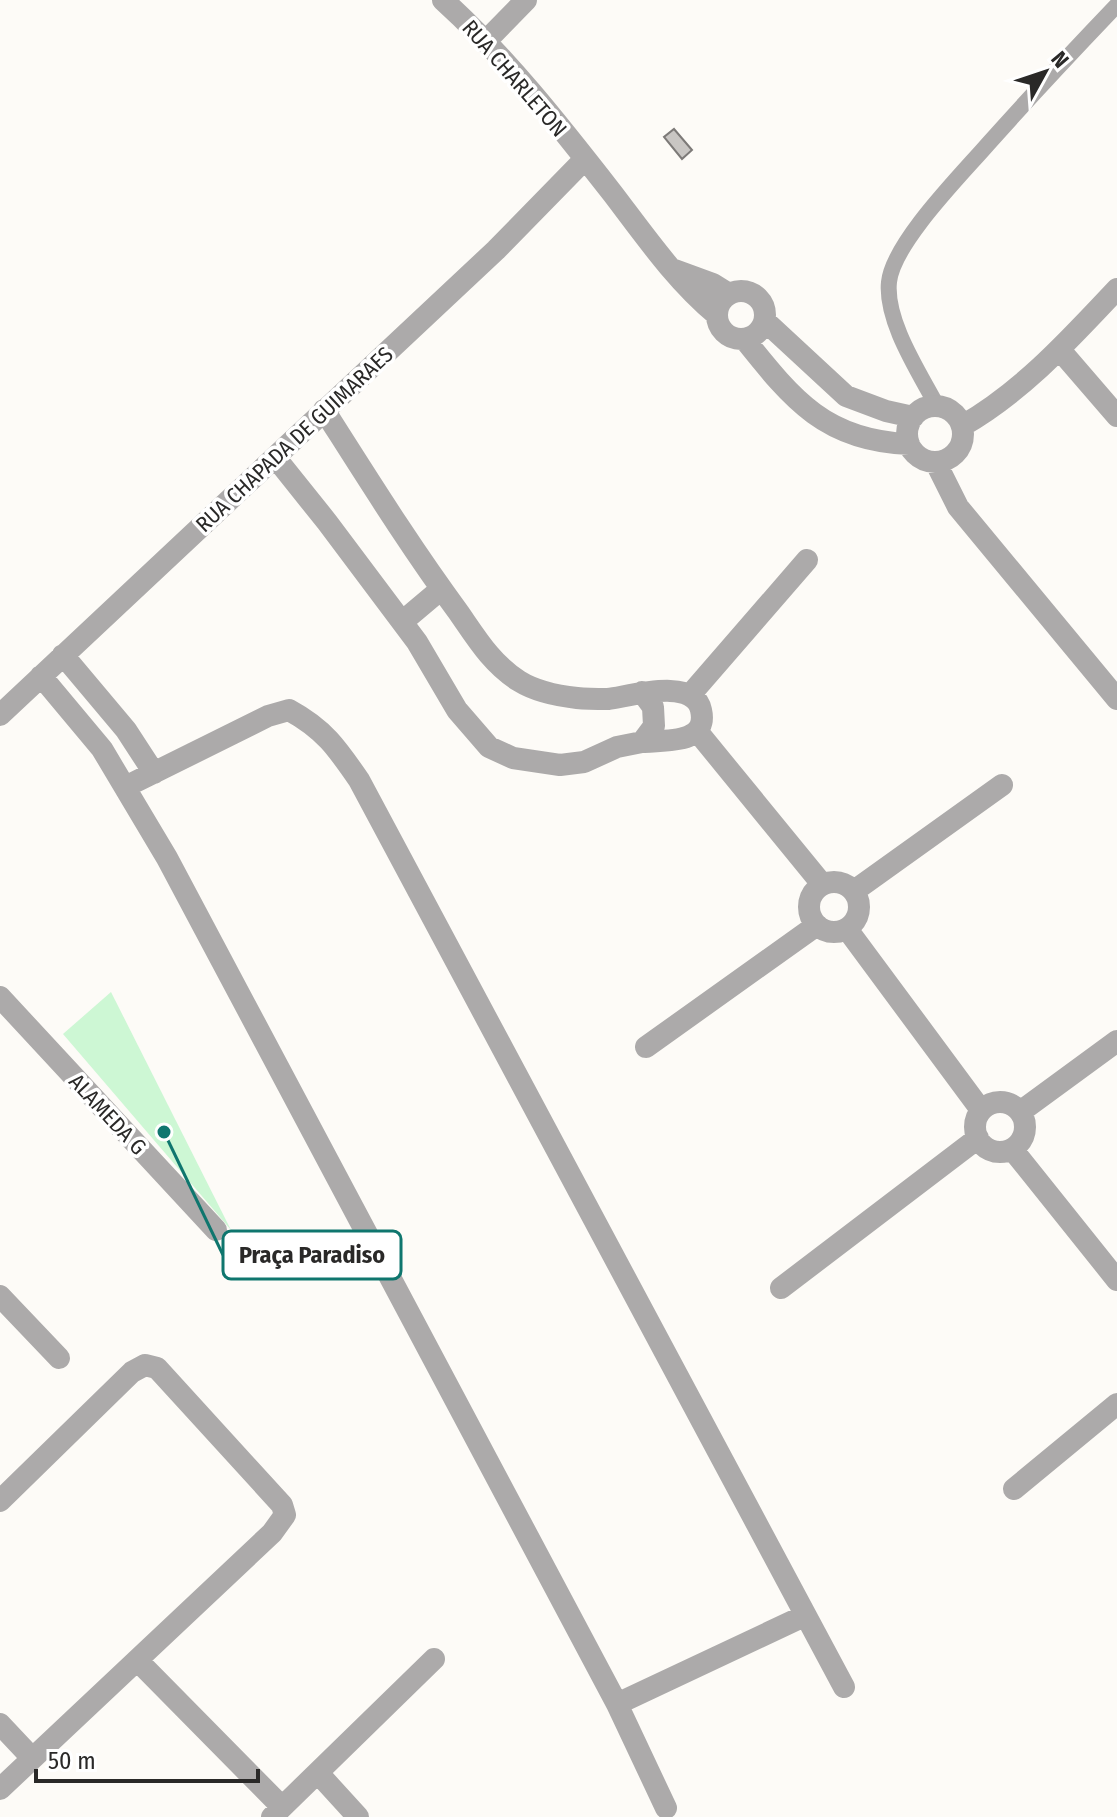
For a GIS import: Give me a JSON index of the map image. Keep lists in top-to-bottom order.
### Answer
{
  "streets": {
    "street": ["RUA CHARLETON", "RUA CHAPADA DE GUIMARAES", "ALAMEDA G"]
  },
  "crossings": [
    ["RUA CHARLETON", "RUA CHAPADA DE GUIMARAES"]
  ],
  "places": ["Praça Paradiso"],
  "scale_bar": "50 m",
  "north": "top right"
}
